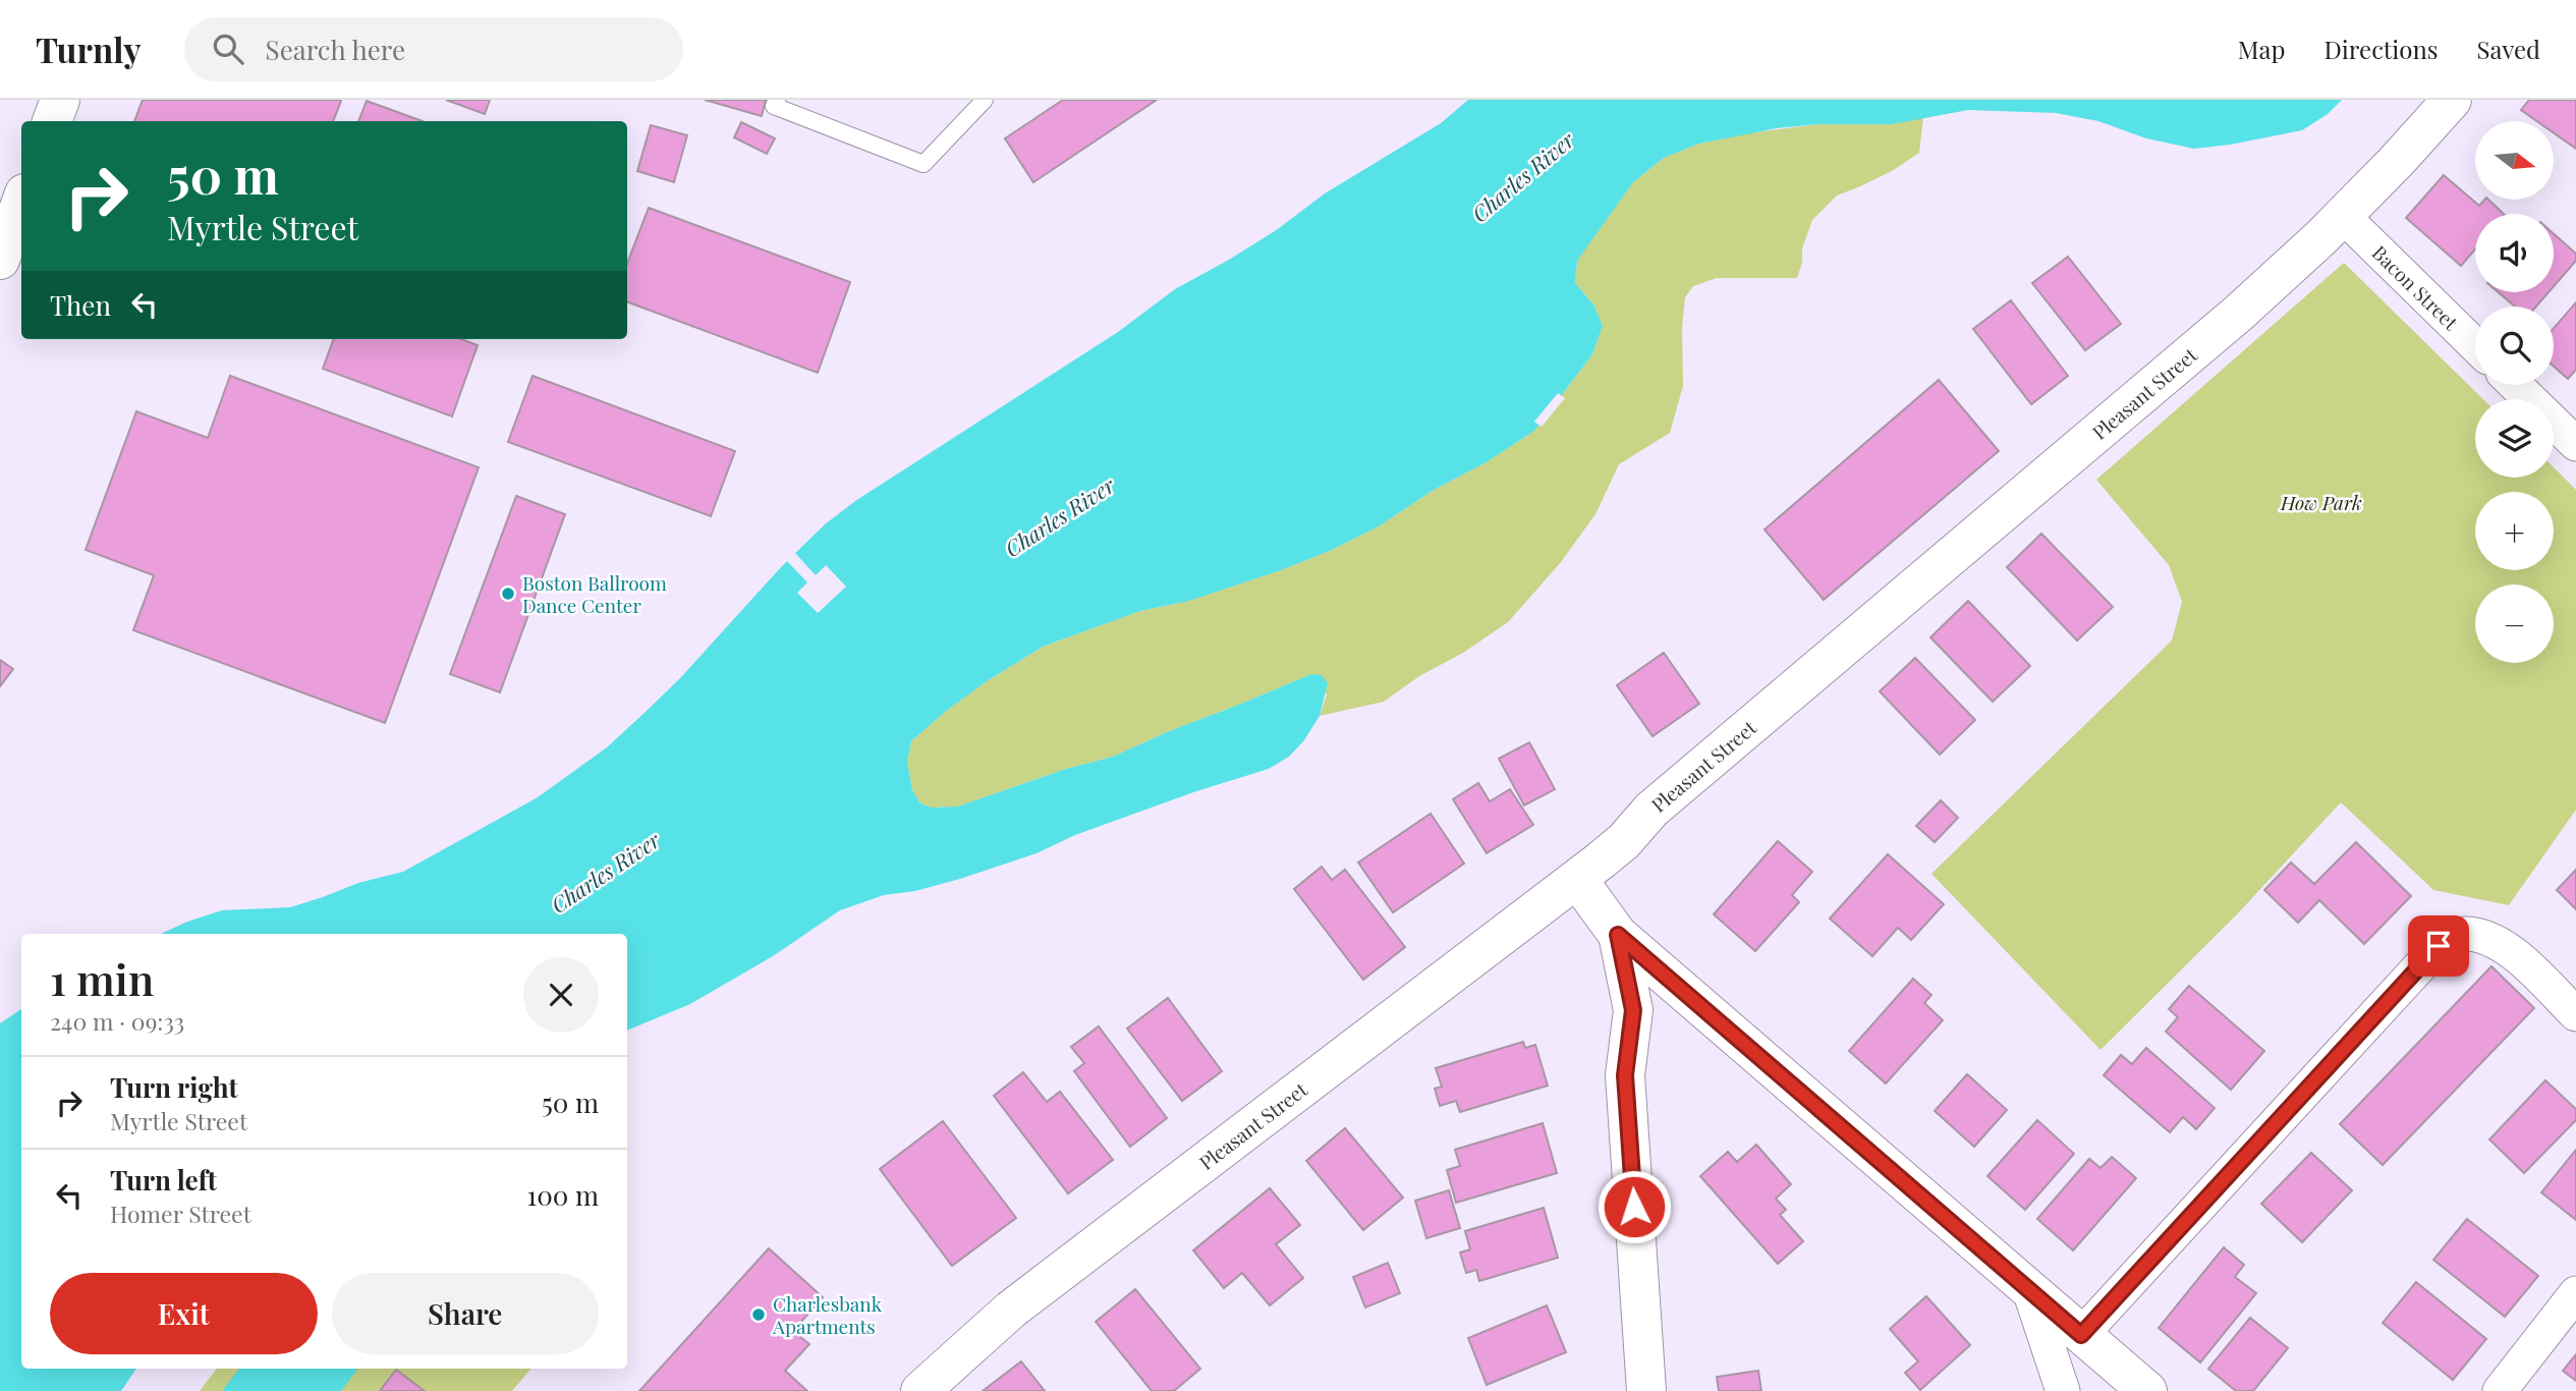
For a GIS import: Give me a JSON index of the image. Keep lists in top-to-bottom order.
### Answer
{
  "streets": {
    "street": ["Bacon Street", "Pleasant Street"]
  },
  "crossings": [
    ["Bacon Street", "Pleasant Street"]
  ],
  "water": ["Charles River"],
  "parks": ["How Park"],
  "places": ["Boston Ballroom Dance Center", "Charlesbank Apartments"],
  "north": "right",
  "page": {
    "header": "Turnly",
    "search": "Search here",
    "nav": ["Map", "Directions", "Saved"],
    "map_buttons": ["+", "−"],
    "turn": ["50 m", "Myrtle Street"],
    "then": "Then",
    "heading": ["1 min", "240 m · 09:33"],
    "list": [
      {
        "name": "Turn right",
        "note": "Myrtle Street",
        "value": "50 m"
      },
      {
        "name": "Turn left",
        "note": "Homer Street",
        "value": "100 m"
      }
    ],
    "buttons": ["Exit", "Share"]
  }
}
